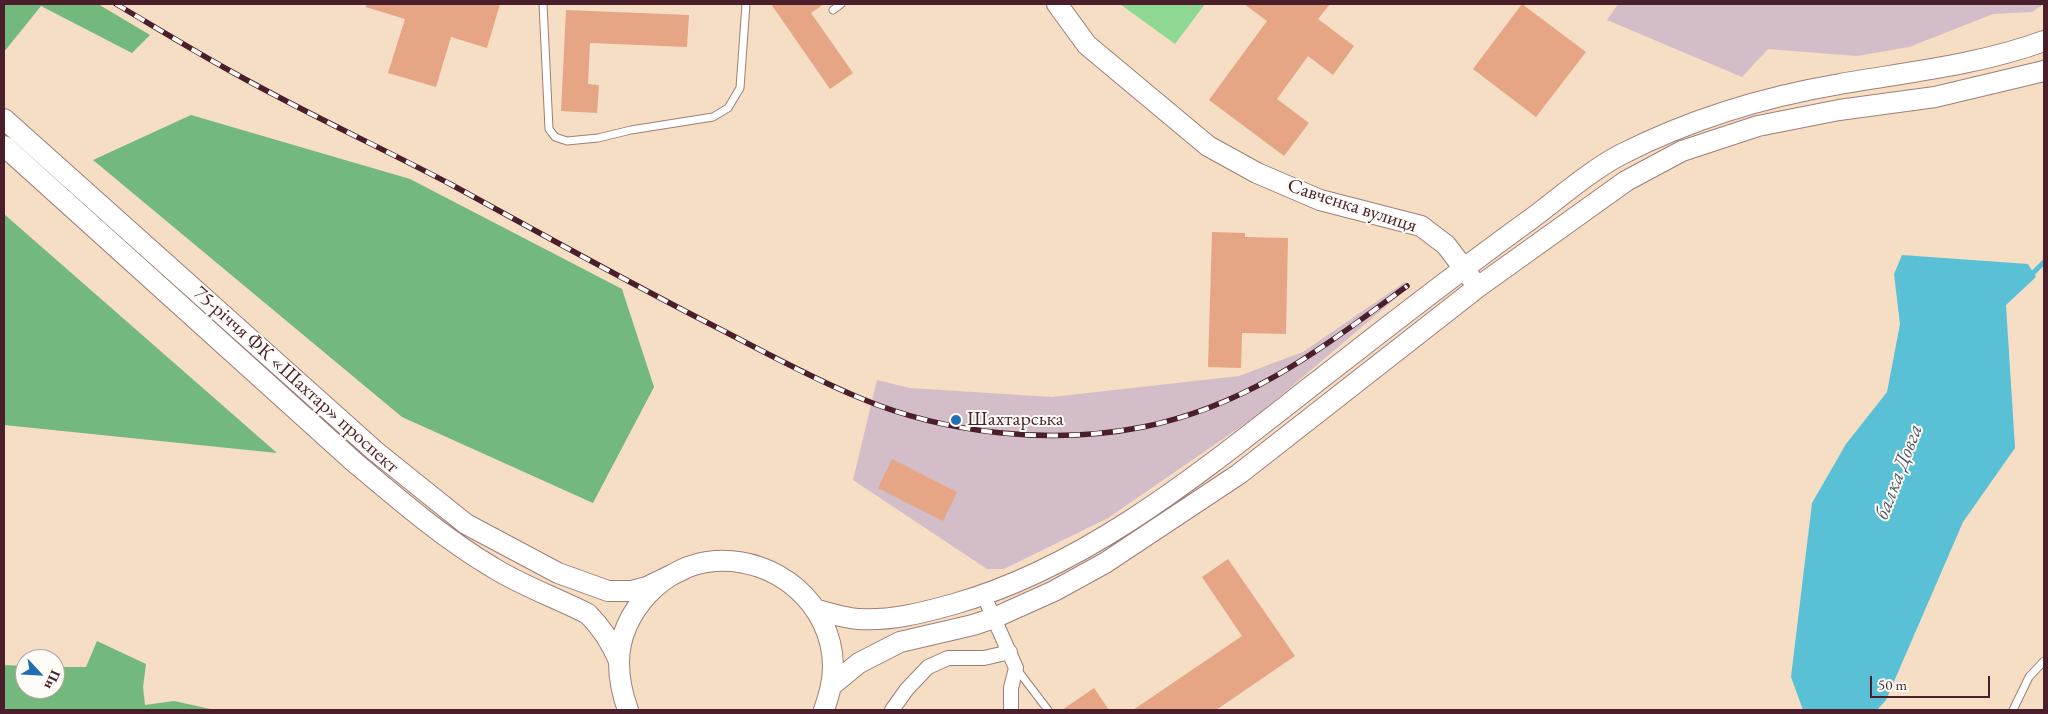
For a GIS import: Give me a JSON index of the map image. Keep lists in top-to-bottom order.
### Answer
{
  "streets": {
    "main road": ["Савченка вулиця", "75-річчя ФК «Шахтар» проспект"]
  },
  "water": ["балка Довга"],
  "places": ["Шахтарська"],
  "scale_bar": "50 m",
  "north": "bottom right"
}
